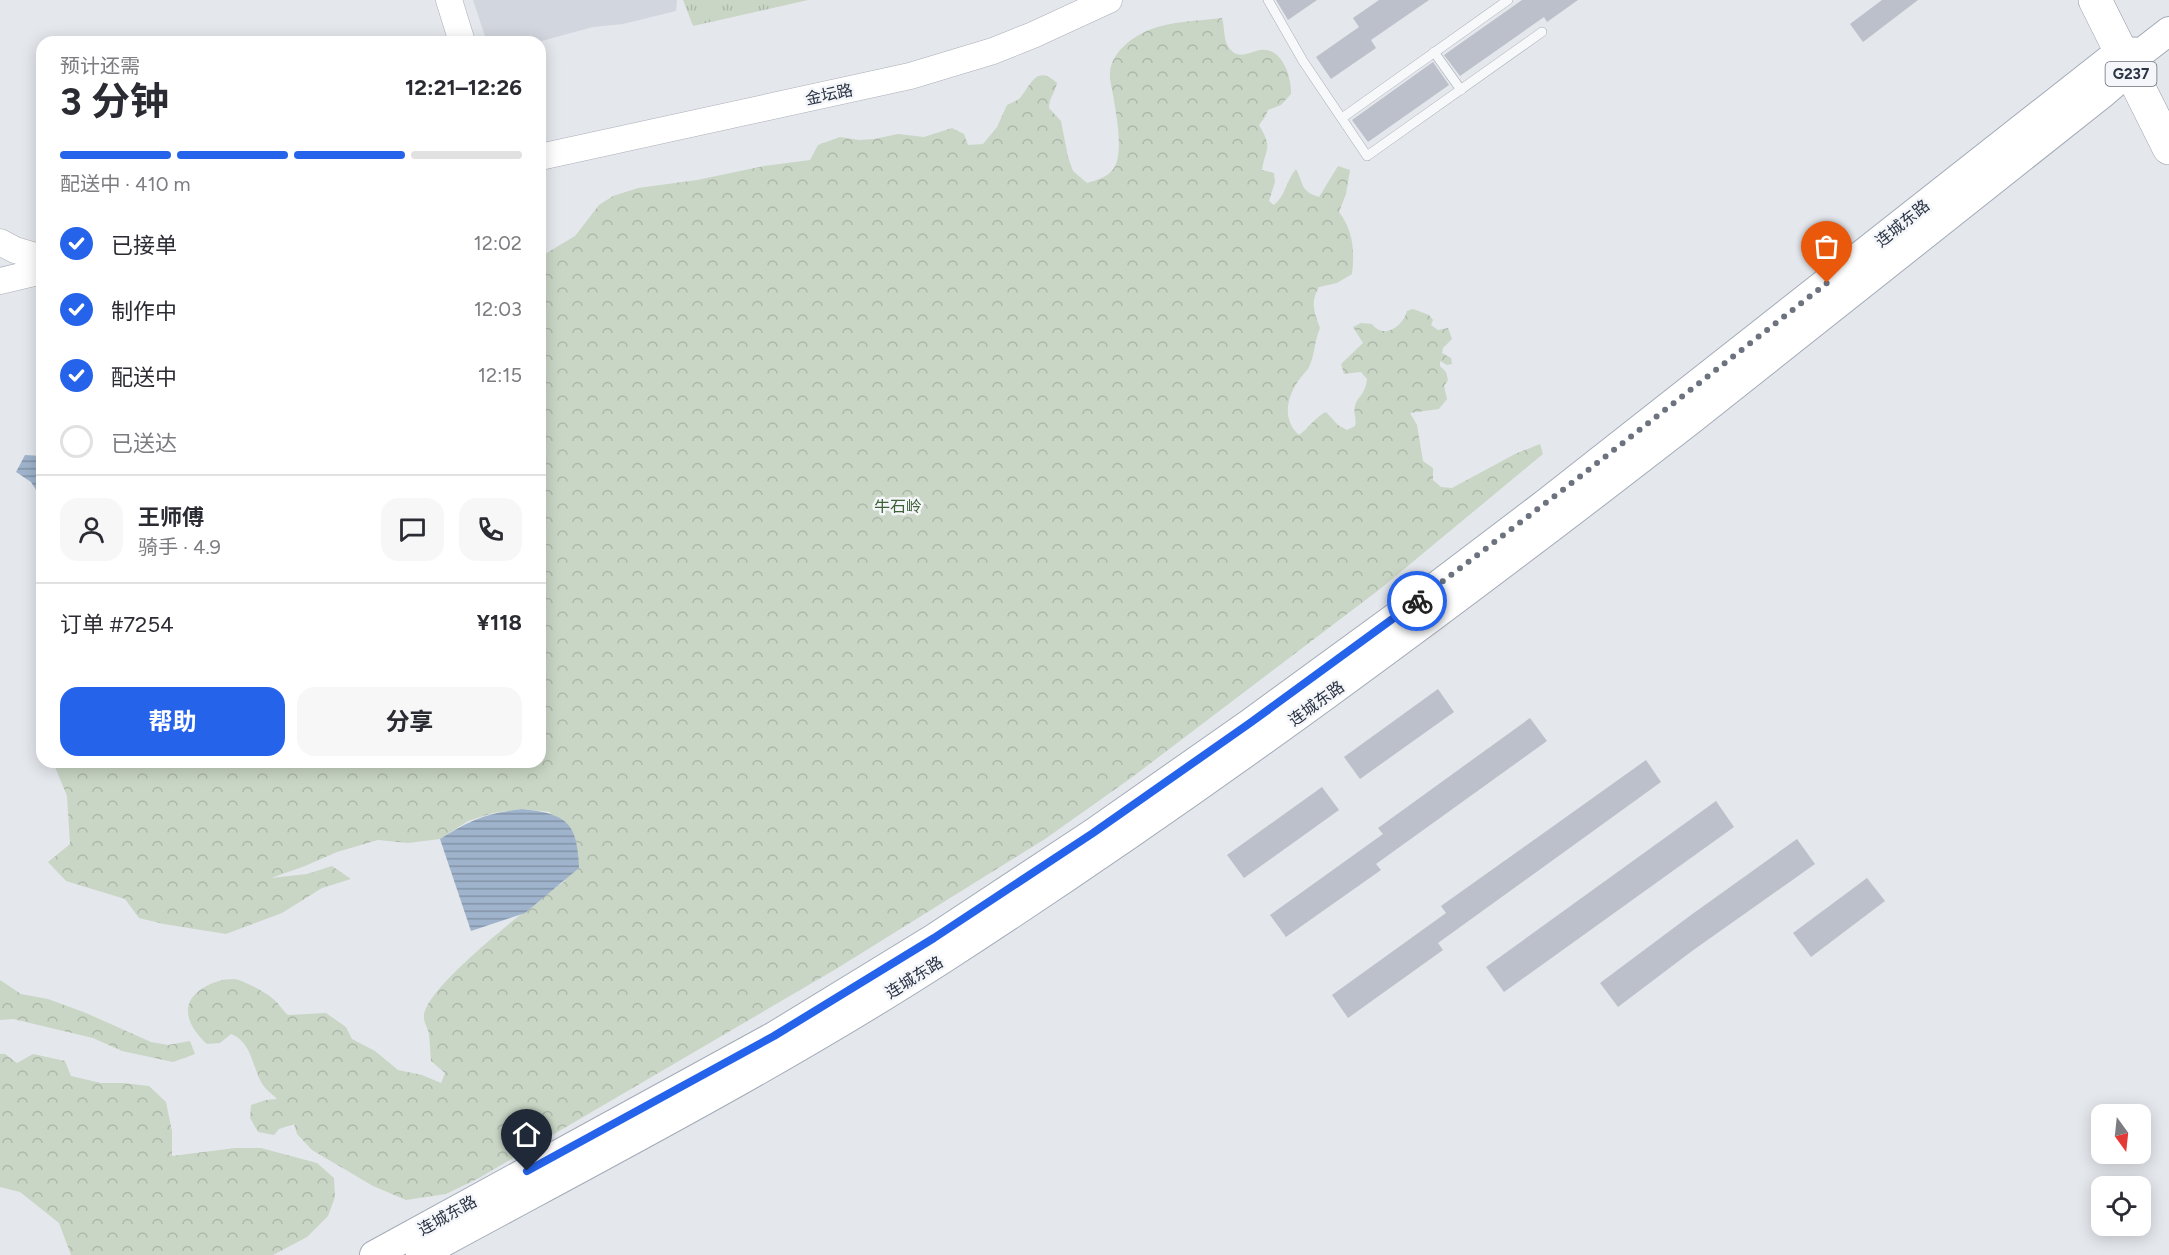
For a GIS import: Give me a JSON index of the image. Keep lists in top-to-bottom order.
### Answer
{
  "streets": {
    "highway": ["G237"],
    "main road": ["金坛路", "连城东路"]
  },
  "crossings": [
    ["G237", "连城东路"]
  ],
  "parks": ["牛石岭"],
  "north": "bottom",
  "page": {
    "heading": ["3 分钟", "预计还需", "12:21–12:26"],
    "panel": [
      "王师傅",
      "骑手 · 4.9",
      "订单 #7254",
      "¥118"
    ],
    "bar": "配送中 · 410 m",
    "list": [
      ["已接单", "12:02"],
      ["制作中", "12:03"],
      ["配送中", "12:15"],
      "已送达"
    ],
    "buttons": ["帮助", "分享"]
  }
}
